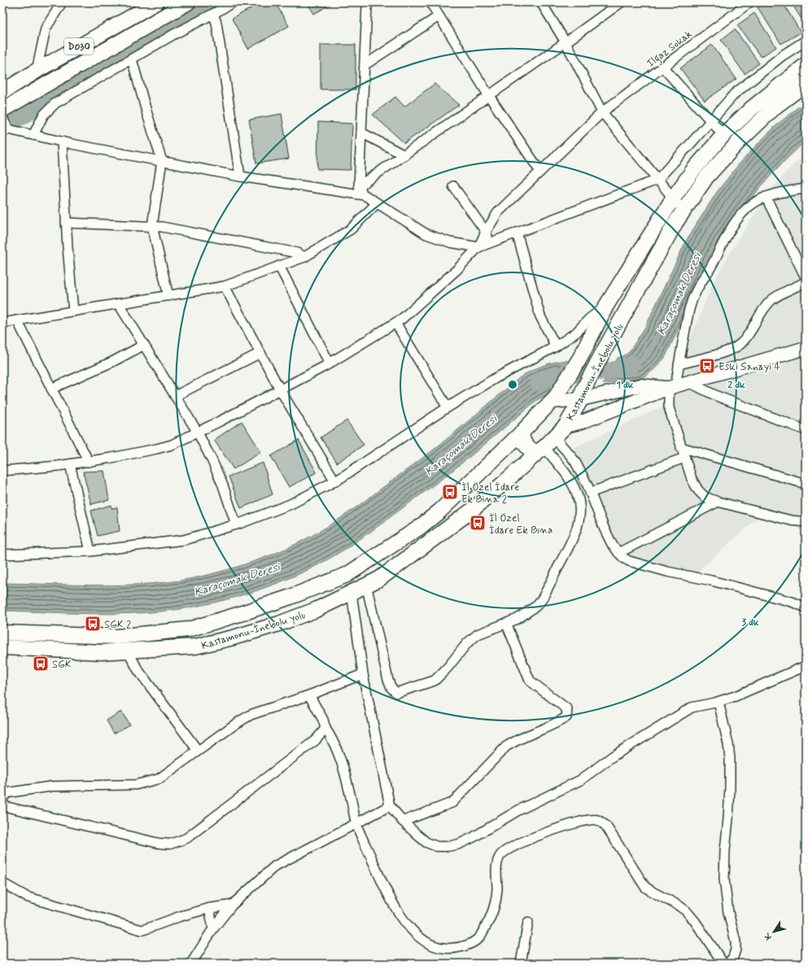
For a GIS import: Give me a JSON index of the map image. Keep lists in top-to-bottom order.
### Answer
{
  "streets": {
    "main road": ["D030", "Kastamonu-İnebolu yolu"],
    "street": ["Ilgaz Sokak"]
  },
  "water": ["Karaçomak Deresi"],
  "places": {
    "bus stop": [
      "Eski Sanayi 4",
      "İl Özel İdare Ek Bina 2",
      "İl Özel İdare Ek Bina",
      "SGK 2",
      "SGK"
    ]
  },
  "north": "bottom left",
  "rings": ["1 dk", "2 dk", "3 dk"]
}
